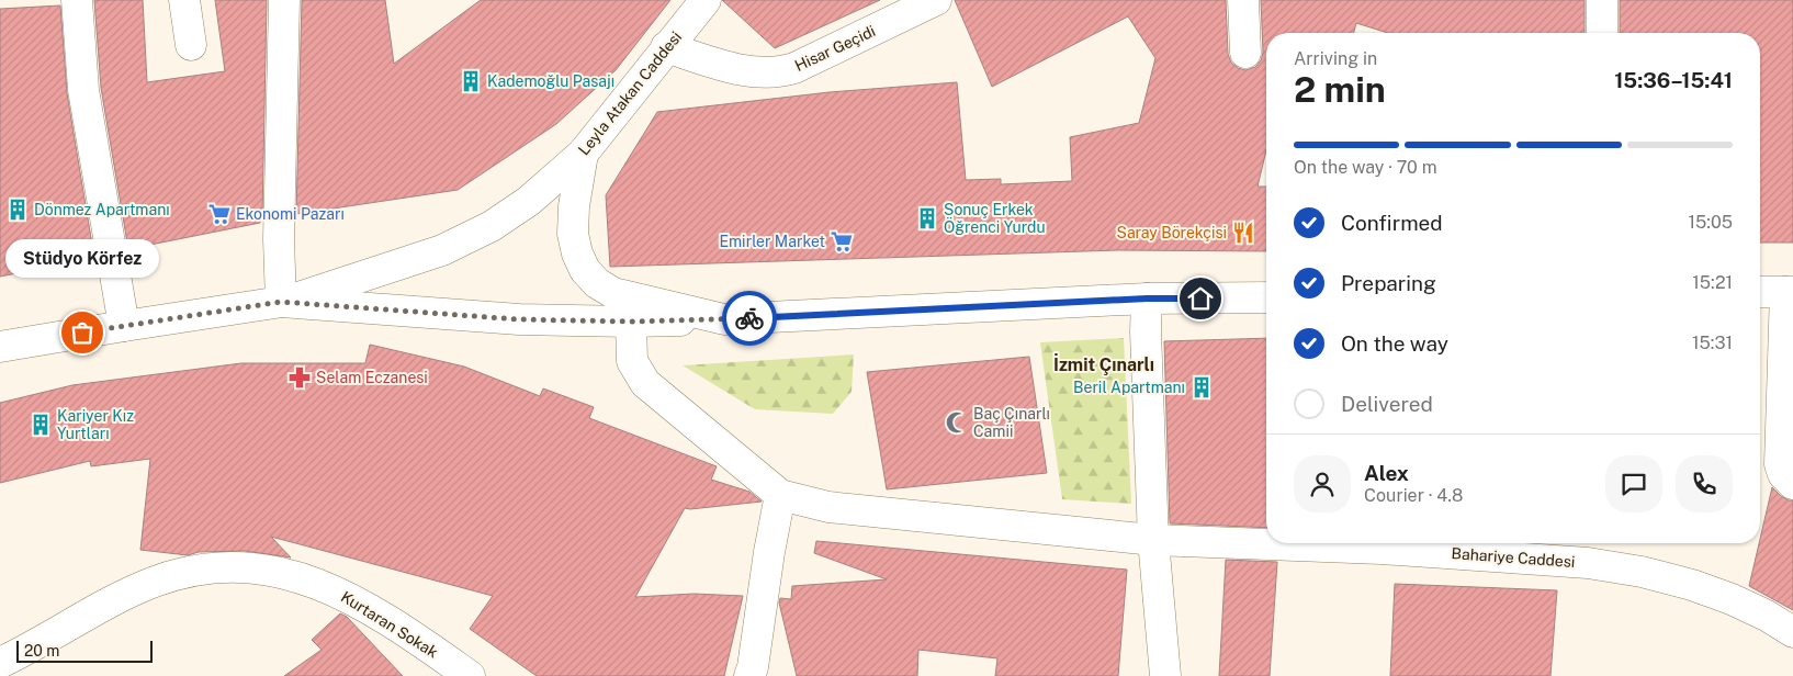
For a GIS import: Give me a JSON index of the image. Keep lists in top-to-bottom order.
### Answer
{
  "streets": {
    "street": [
      "Hisar Geçidi",
      "Leyla Atakan Caddesi",
      "Bahariye Caddesi",
      "Kurtaran Sokak"
    ]
  },
  "crossings": [
    ["Hisar Geçidi", "Leyla Atakan Caddesi"]
  ],
  "districts": ["İzmit Çınarlı"],
  "places": {
    "building": [
      "Kademoğlu Pasajı",
      "Dönmez Apartmanı",
      "Sonuç Erkek Öğrenci Yurdu",
      "Beril Apartmanı",
      "Kariyer Kız Yurtları"
    ],
    "supermarket": ["Ekonomi Pazarı", "Emirler Market"],
    "restaurant": ["Saray Börekçisi"],
    "other": ["Stüdyo Körfez"],
    "pharmacy": ["Selam Eczanesi"],
    "mosque": ["Baç Çınarlı Camii"]
  },
  "scale_bar": "20 m",
  "page": {
    "heading": ["2 min", "Arriving in", "15:36–15:41"],
    "panel": ["Alex", "Courier · 4.8"],
    "bar": "On the way · 70 m",
    "list": [
      ["Confirmed", "15:05"],
      ["Preparing", "15:21"],
      ["On the way", "15:31"],
      "Delivered"
    ],
    "bubble": "Stüdyo Körfez",
    "scale": "20 m"
  }
}
